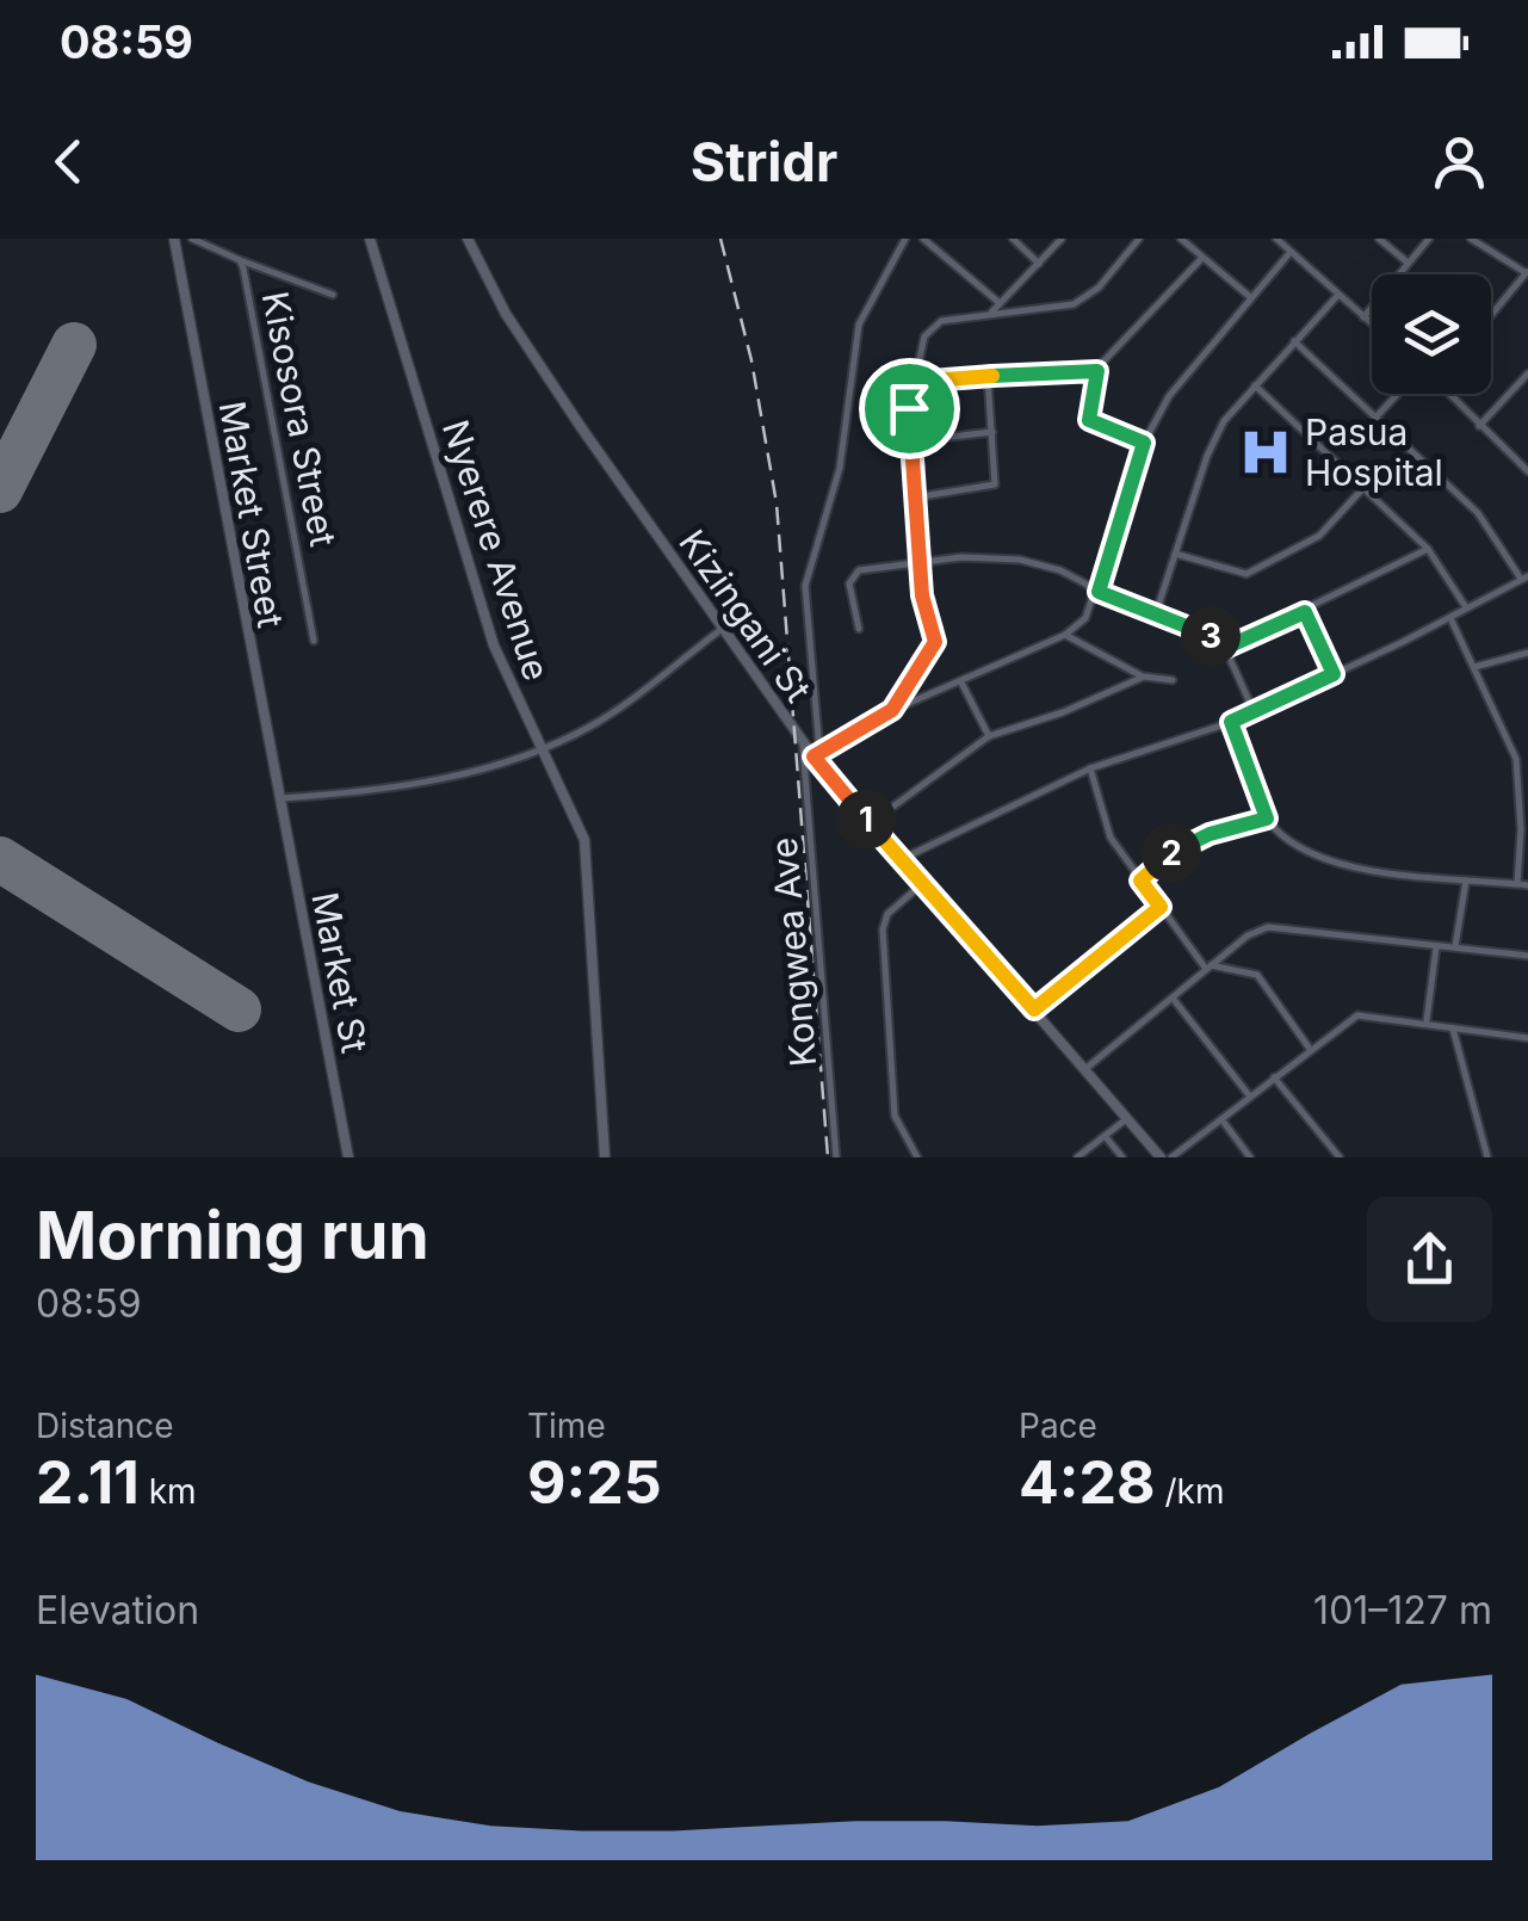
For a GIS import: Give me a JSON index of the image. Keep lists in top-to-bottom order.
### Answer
{
  "streets": {
    "street": [
      "Kisosora Street",
      "Market Street",
      "Nyerere Avenue",
      "Kizingani St",
      "Kongwea Ave",
      "Market St"
    ]
  },
  "crossings": [
    ["Market Street", "Market St"],
    ["Kizingani St", "Kongwea Ave"]
  ],
  "places": {
    "hospital": ["Pasua Hospital"]
  },
  "page": {
    "status": "08:59",
    "header": "Stridr",
    "pins": ["3", "1", "2"],
    "heading": ["Morning run", "08:59"],
    "stats": [
      ["Distance", "2.11 km"],
      ["Time", "9:25"],
      ["Pace", "4:28 /km"]
    ],
    "chart": ["Elevation", "101–127 m"]
  }
}
